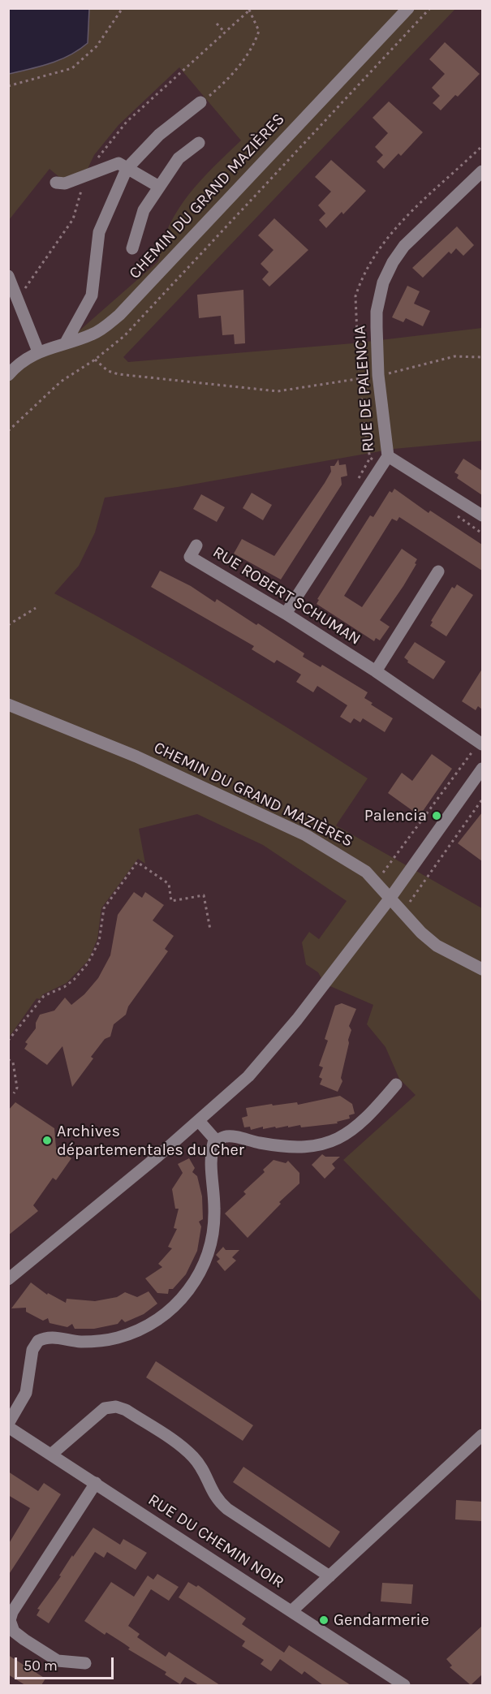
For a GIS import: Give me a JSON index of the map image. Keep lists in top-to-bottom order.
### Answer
{
  "streets": {
    "street": [
      "CHEMIN DU GRAND MAZIÈRES",
      "RUE DE PALENCIA",
      "RUE ROBERT SCHUMAN",
      "RUE DU CHEMIN NOIR"
    ]
  },
  "crossings": [
    ["RUE DE PALENCIA", "RUE ROBERT SCHUMAN"]
  ],
  "places": ["Palencia", "Archives départementales du Cher", "Gendarmerie"],
  "scale_bar": "50 m"
}
